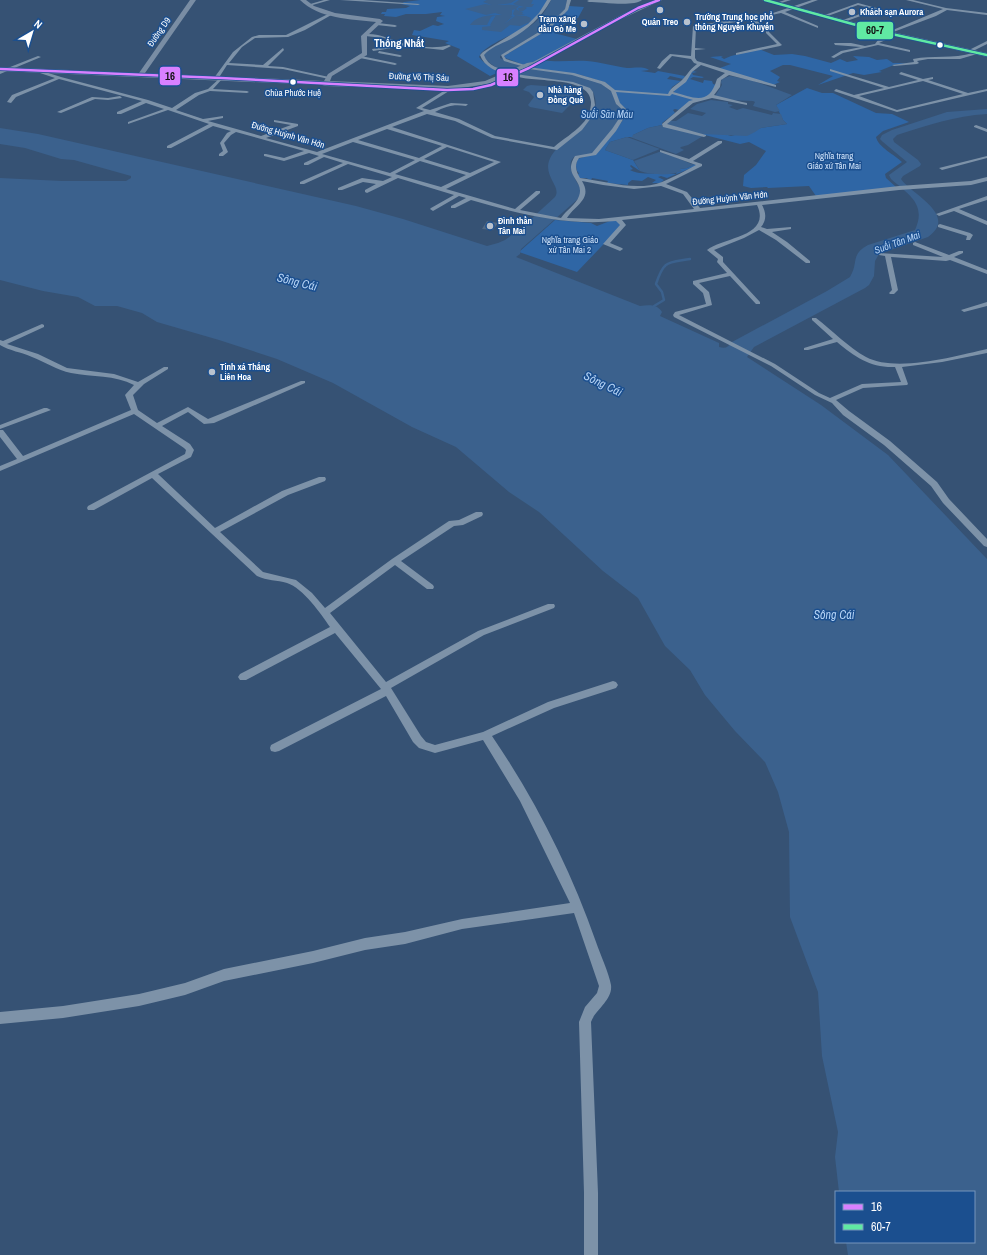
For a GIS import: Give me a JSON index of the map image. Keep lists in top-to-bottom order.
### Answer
{
  "streets": {
    "main road": ["Đường D9", "Đường Võ Thị Sáu"],
    "street": ["Đường Huỳnh Văn Hớn"]
  },
  "crossings": [
    ["Đường D9", "Đường Võ Thị Sáu"],
    ["Đường Võ Thị Sáu", "Đường Huỳnh Văn Hớn"]
  ],
  "districts": ["Thống Nhất"],
  "water": ["Suối Săn Máu", "Suối Tân Mai", "Sông Cái"],
  "parks": ["Nghĩa trang Giáo xứ Tân Mai", "Nghĩa trang Giáo xứ Tân Mai 2"],
  "places": [
    "Quán Treo",
    "Khách sạn Aurora",
    "Trường Trung học phổ thông Nguyễn Khuyến",
    "Trạm xăng dầu Gò Me",
    "Chùa Phước Huệ",
    "Nhà hàng Đồng Quê",
    "Đình thần Tân Mai",
    "Tịnh xá Thắng Liên Hoa"
  ],
  "lines": ["transit line 16", "transit line 60-7"],
  "legend": ["16", "60-7"],
  "north": "top right"
}
